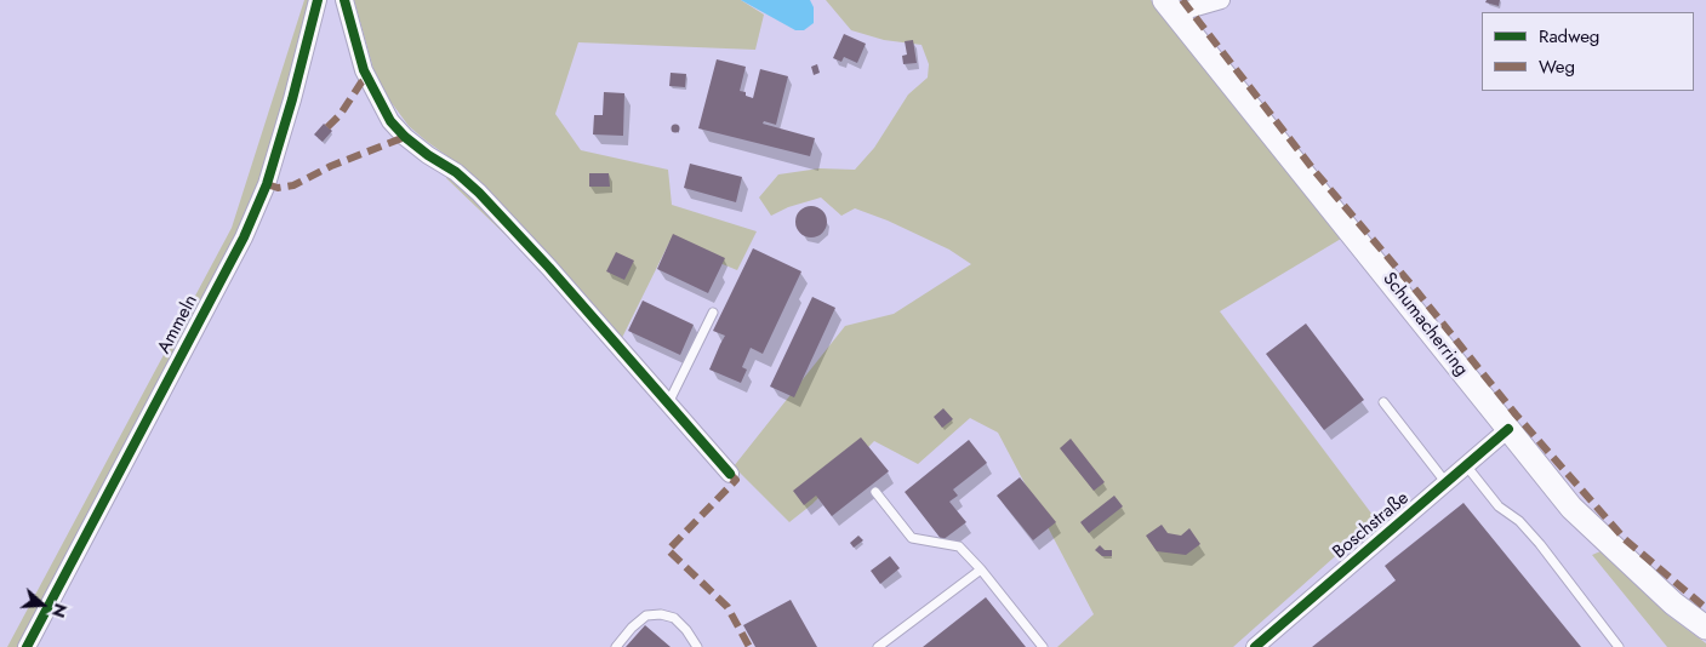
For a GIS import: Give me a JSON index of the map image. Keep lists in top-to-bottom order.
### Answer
{
  "streets": {
    "main road": ["Schumacherring"],
    "street": ["Ammeln", "Boschstraße"]
  },
  "crossings": [
    ["Schumacherring", "Boschstraße"]
  ],
  "legend": ["Radweg", "Weg"],
  "north": "right"
}
